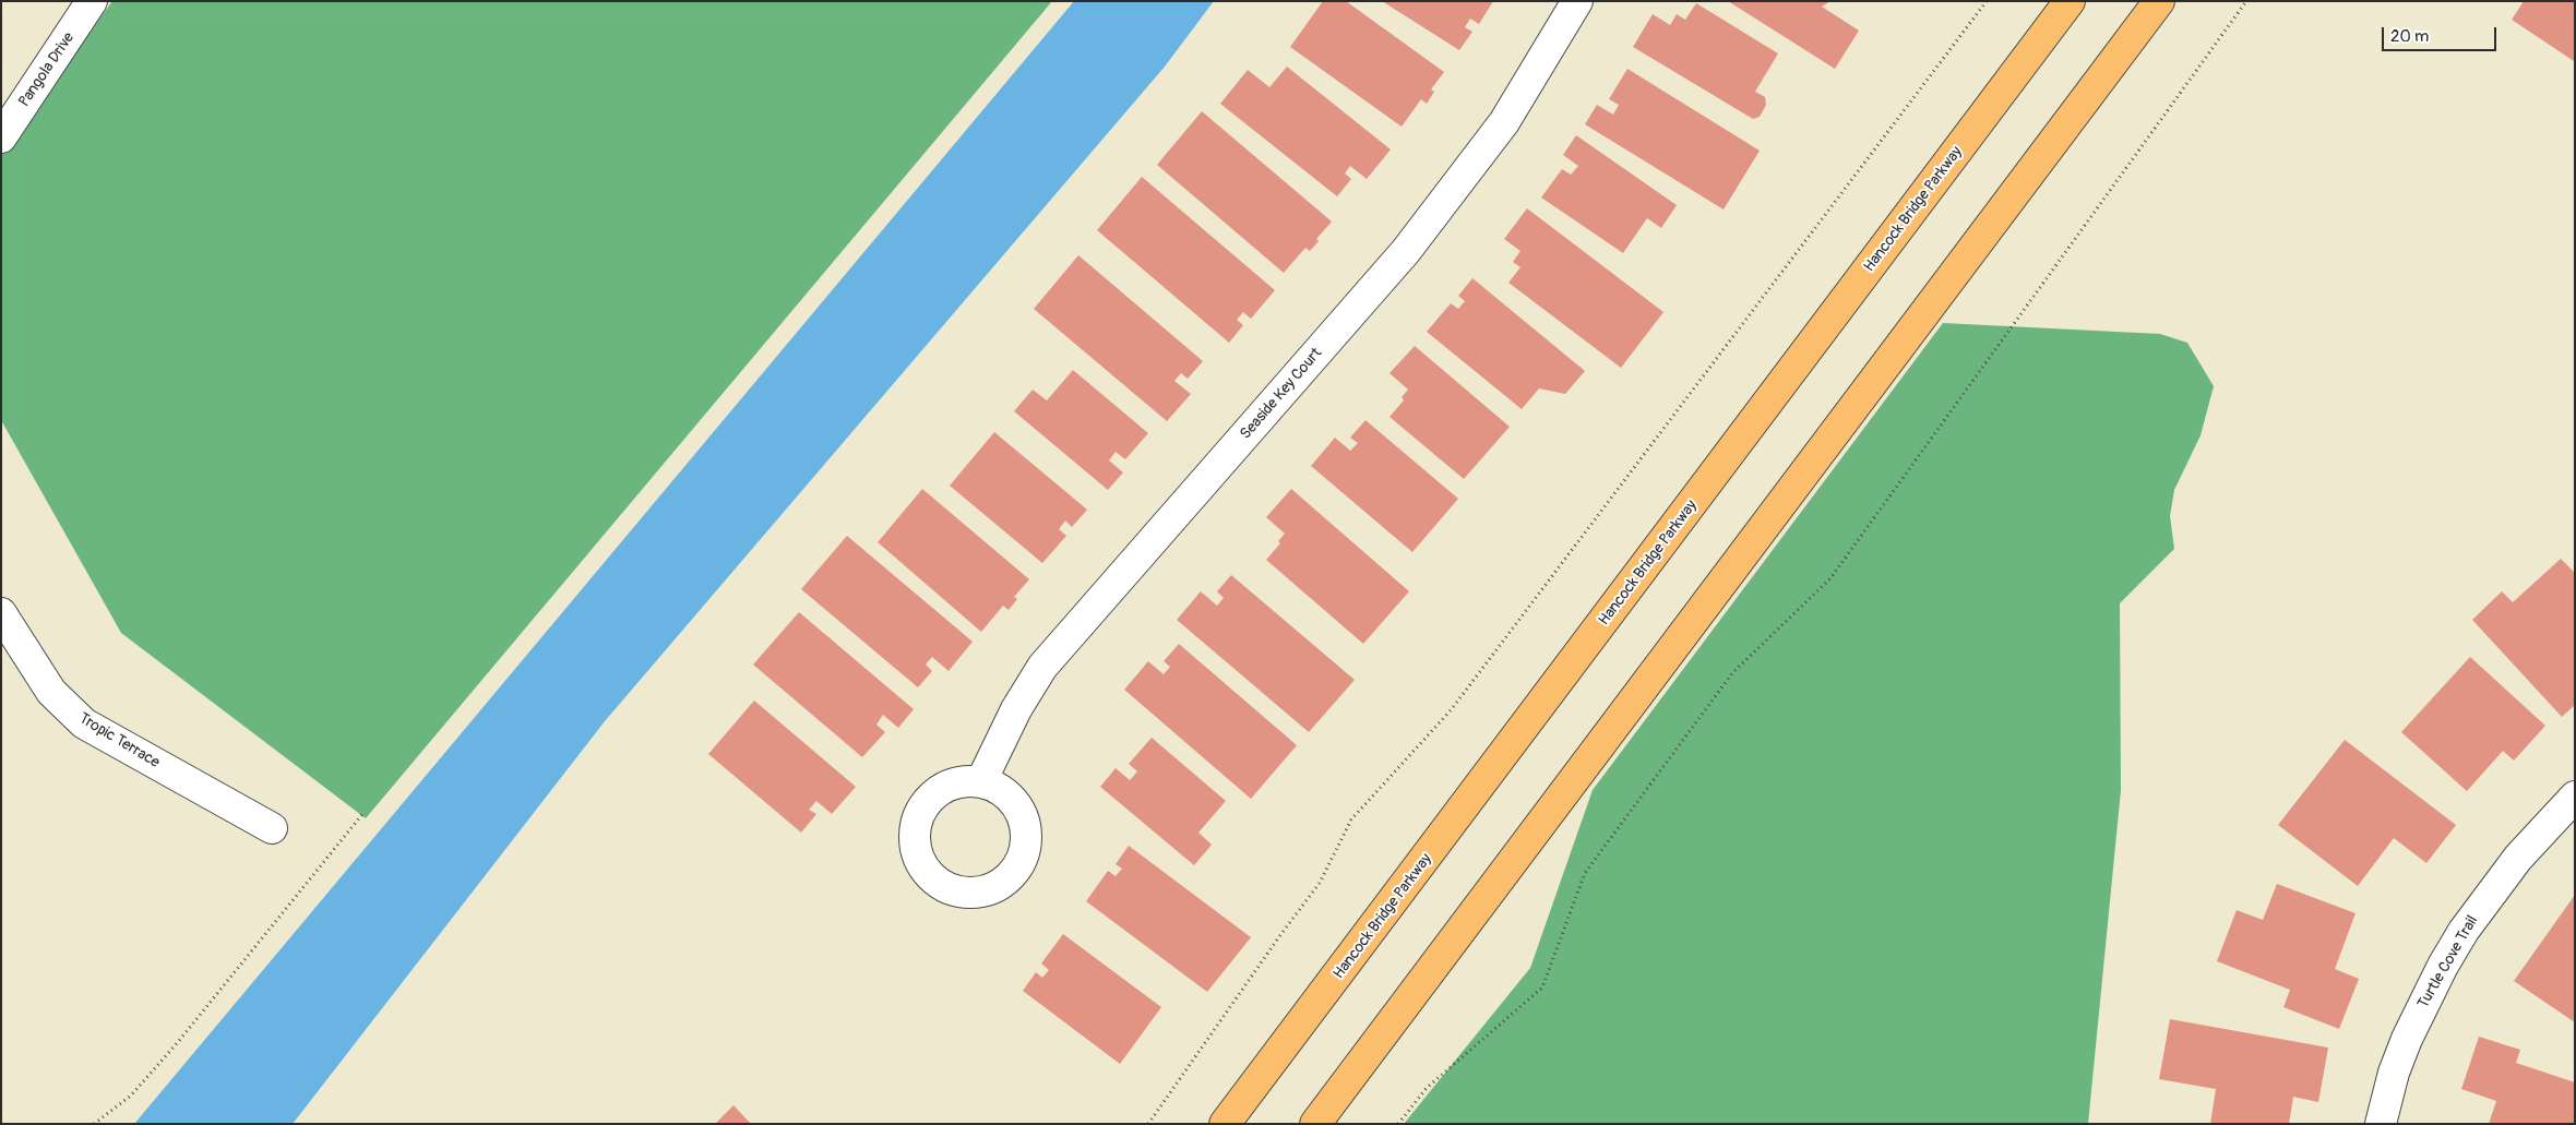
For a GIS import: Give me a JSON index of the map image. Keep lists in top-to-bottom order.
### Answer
{
  "streets": {
    "main road": ["Hancock Bridge Parkway"],
    "street": [
      "Pangola Drive",
      "Seaside Key Court",
      "Tropic Terrace",
      "Turtle Cove Trail"
    ]
  },
  "scale_bar": "20 m"
}
